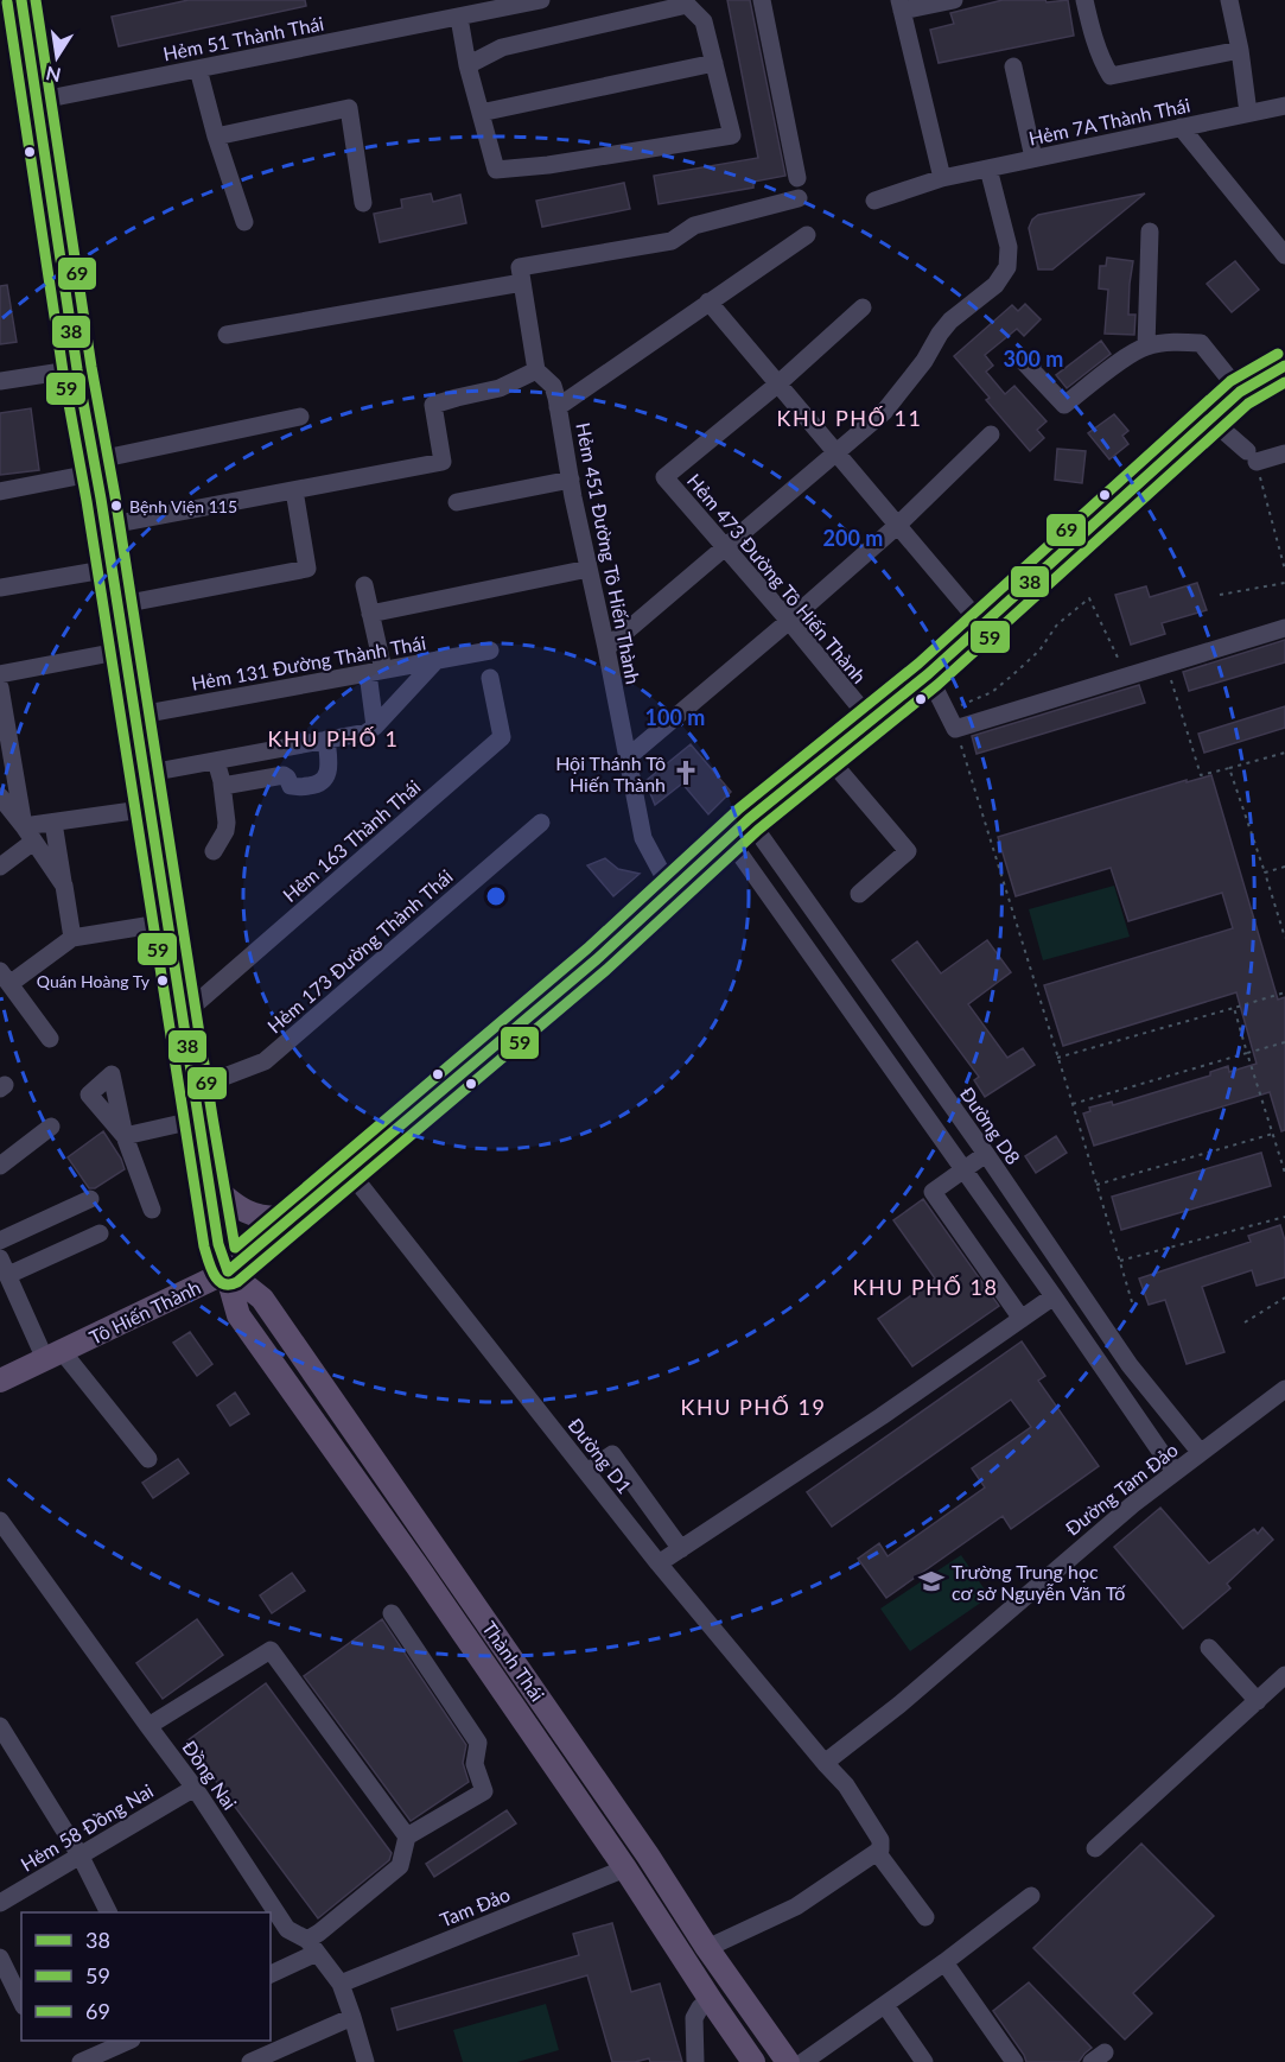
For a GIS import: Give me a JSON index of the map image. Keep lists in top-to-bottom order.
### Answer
{
  "streets": {
    "main road": ["Tô Hiến Thành", "Thành Thái"],
    "street": [
      "Hẻm 51 Thành Thái",
      "Hẻm 7A Thành Thái",
      "Hẻm 451 Đường Tô Hiến Thành",
      "Hẻm 473 Đường Tô Hiến Thành",
      "Hẻm 131 Đường Thành Thái",
      "Hẻm 163 Thành Thái",
      "Hẻm 173 Đường Thành Thái",
      "Đường D8",
      "Đường D1",
      "Đường Tam Đảo",
      "Đồng Nai",
      "Hẻm 58 Đồng Nai",
      "Tam Đảo"
    ]
  },
  "crossings": [
    ["Hẻm 51 Thành Thái", "Thành Thái"],
    ["Hẻm 451 Đường Tô Hiến Thành", "Tô Hiến Thành"],
    ["Hẻm 473 Đường Tô Hiến Thành", "Tô Hiến Thành"],
    ["Hẻm 131 Đường Thành Thái", "Thành Thái"],
    ["Hẻm 163 Thành Thái", "Thành Thái"],
    ["Hẻm 173 Đường Thành Thái", "Thành Thái"],
    ["Đường D8", "Tô Hiến Thành"],
    ["Đường D8", "Đường Tam Đảo"],
    ["Tô Hiến Thành", "Đường D1"],
    ["Tô Hiến Thành", "Thành Thái"],
    ["Đường D1", "Đường Tam Đảo"],
    ["Thành Thái", "Tam Đảo"],
    ["Đồng Nai", "Hẻm 58 Đồng Nai"],
    ["Đồng Nai", "Tam Đảo"]
  ],
  "districts": [
    "KHU PHỐ 11",
    "KHU PHỐ 1",
    "KHU PHỐ 18",
    "KHU PHỐ 19"
  ],
  "places": {
    "other": ["Bệnh Viện 115", "Quán Hoàng Ty"],
    "church": ["Hội Thánh Tô Hiến Thành"],
    "school or university": ["Trường Trung học cơ sở Nguyễn Văn Tố"]
  },
  "lines": ["transit line 38", "transit line 69", "transit line 59"],
  "legend": ["38", "59", "69"],
  "north": "bottom",
  "rings": ["300 m", "200 m", "100 m"]
}
